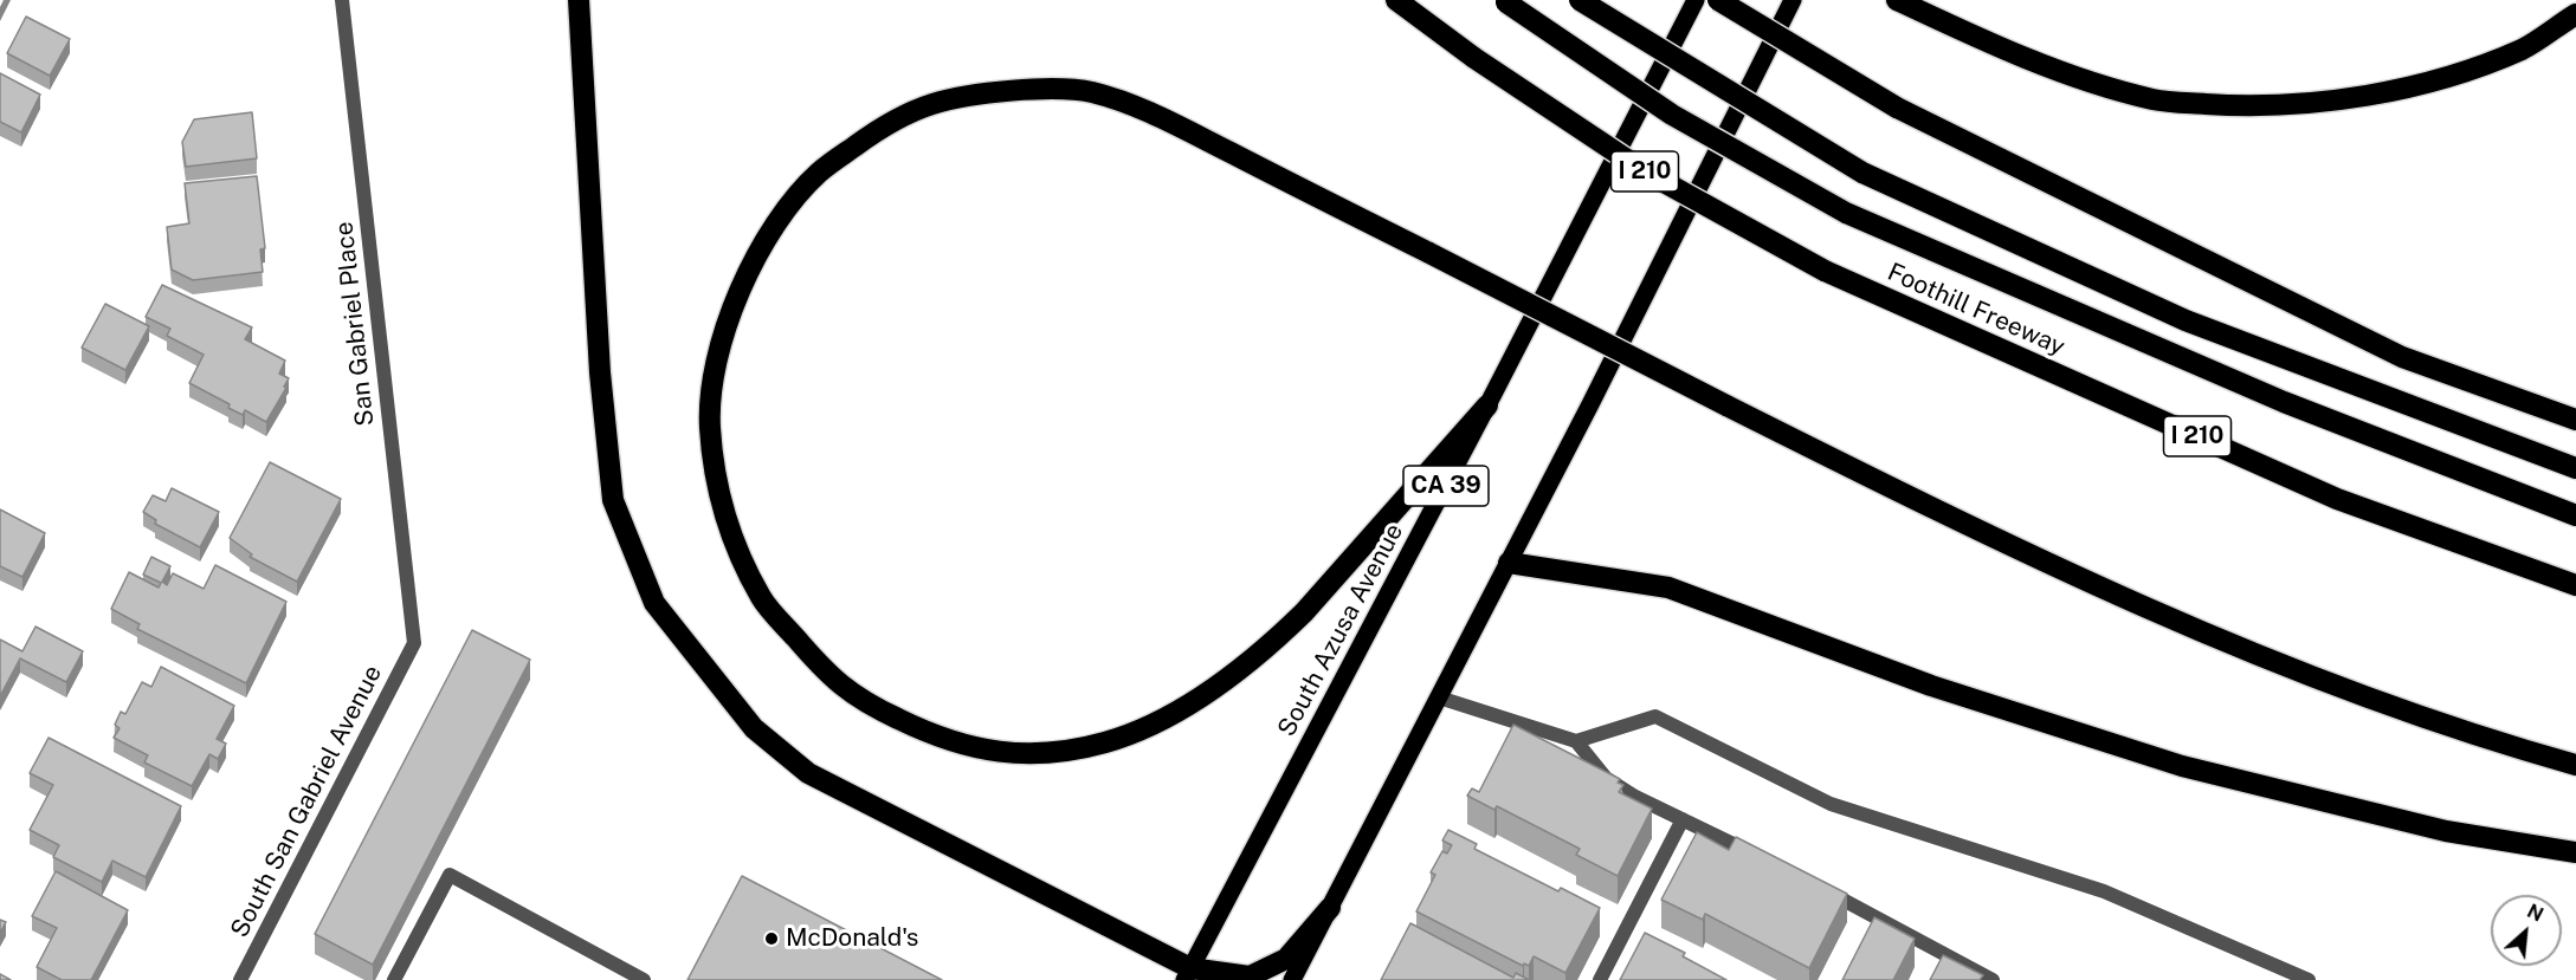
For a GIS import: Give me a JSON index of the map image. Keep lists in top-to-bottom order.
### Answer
{
  "streets": {
    "highway": ["I 210", "Foothill Freeway"],
    "main road": ["CA 39", "South Azusa Avenue"],
    "street": ["San Gabriel Place", "South San Gabriel Avenue"]
  },
  "crossings": [
    ["San Gabriel Place", "South San Gabriel Avenue"]
  ],
  "places": ["McDonald's"],
  "north": "top right"
}
